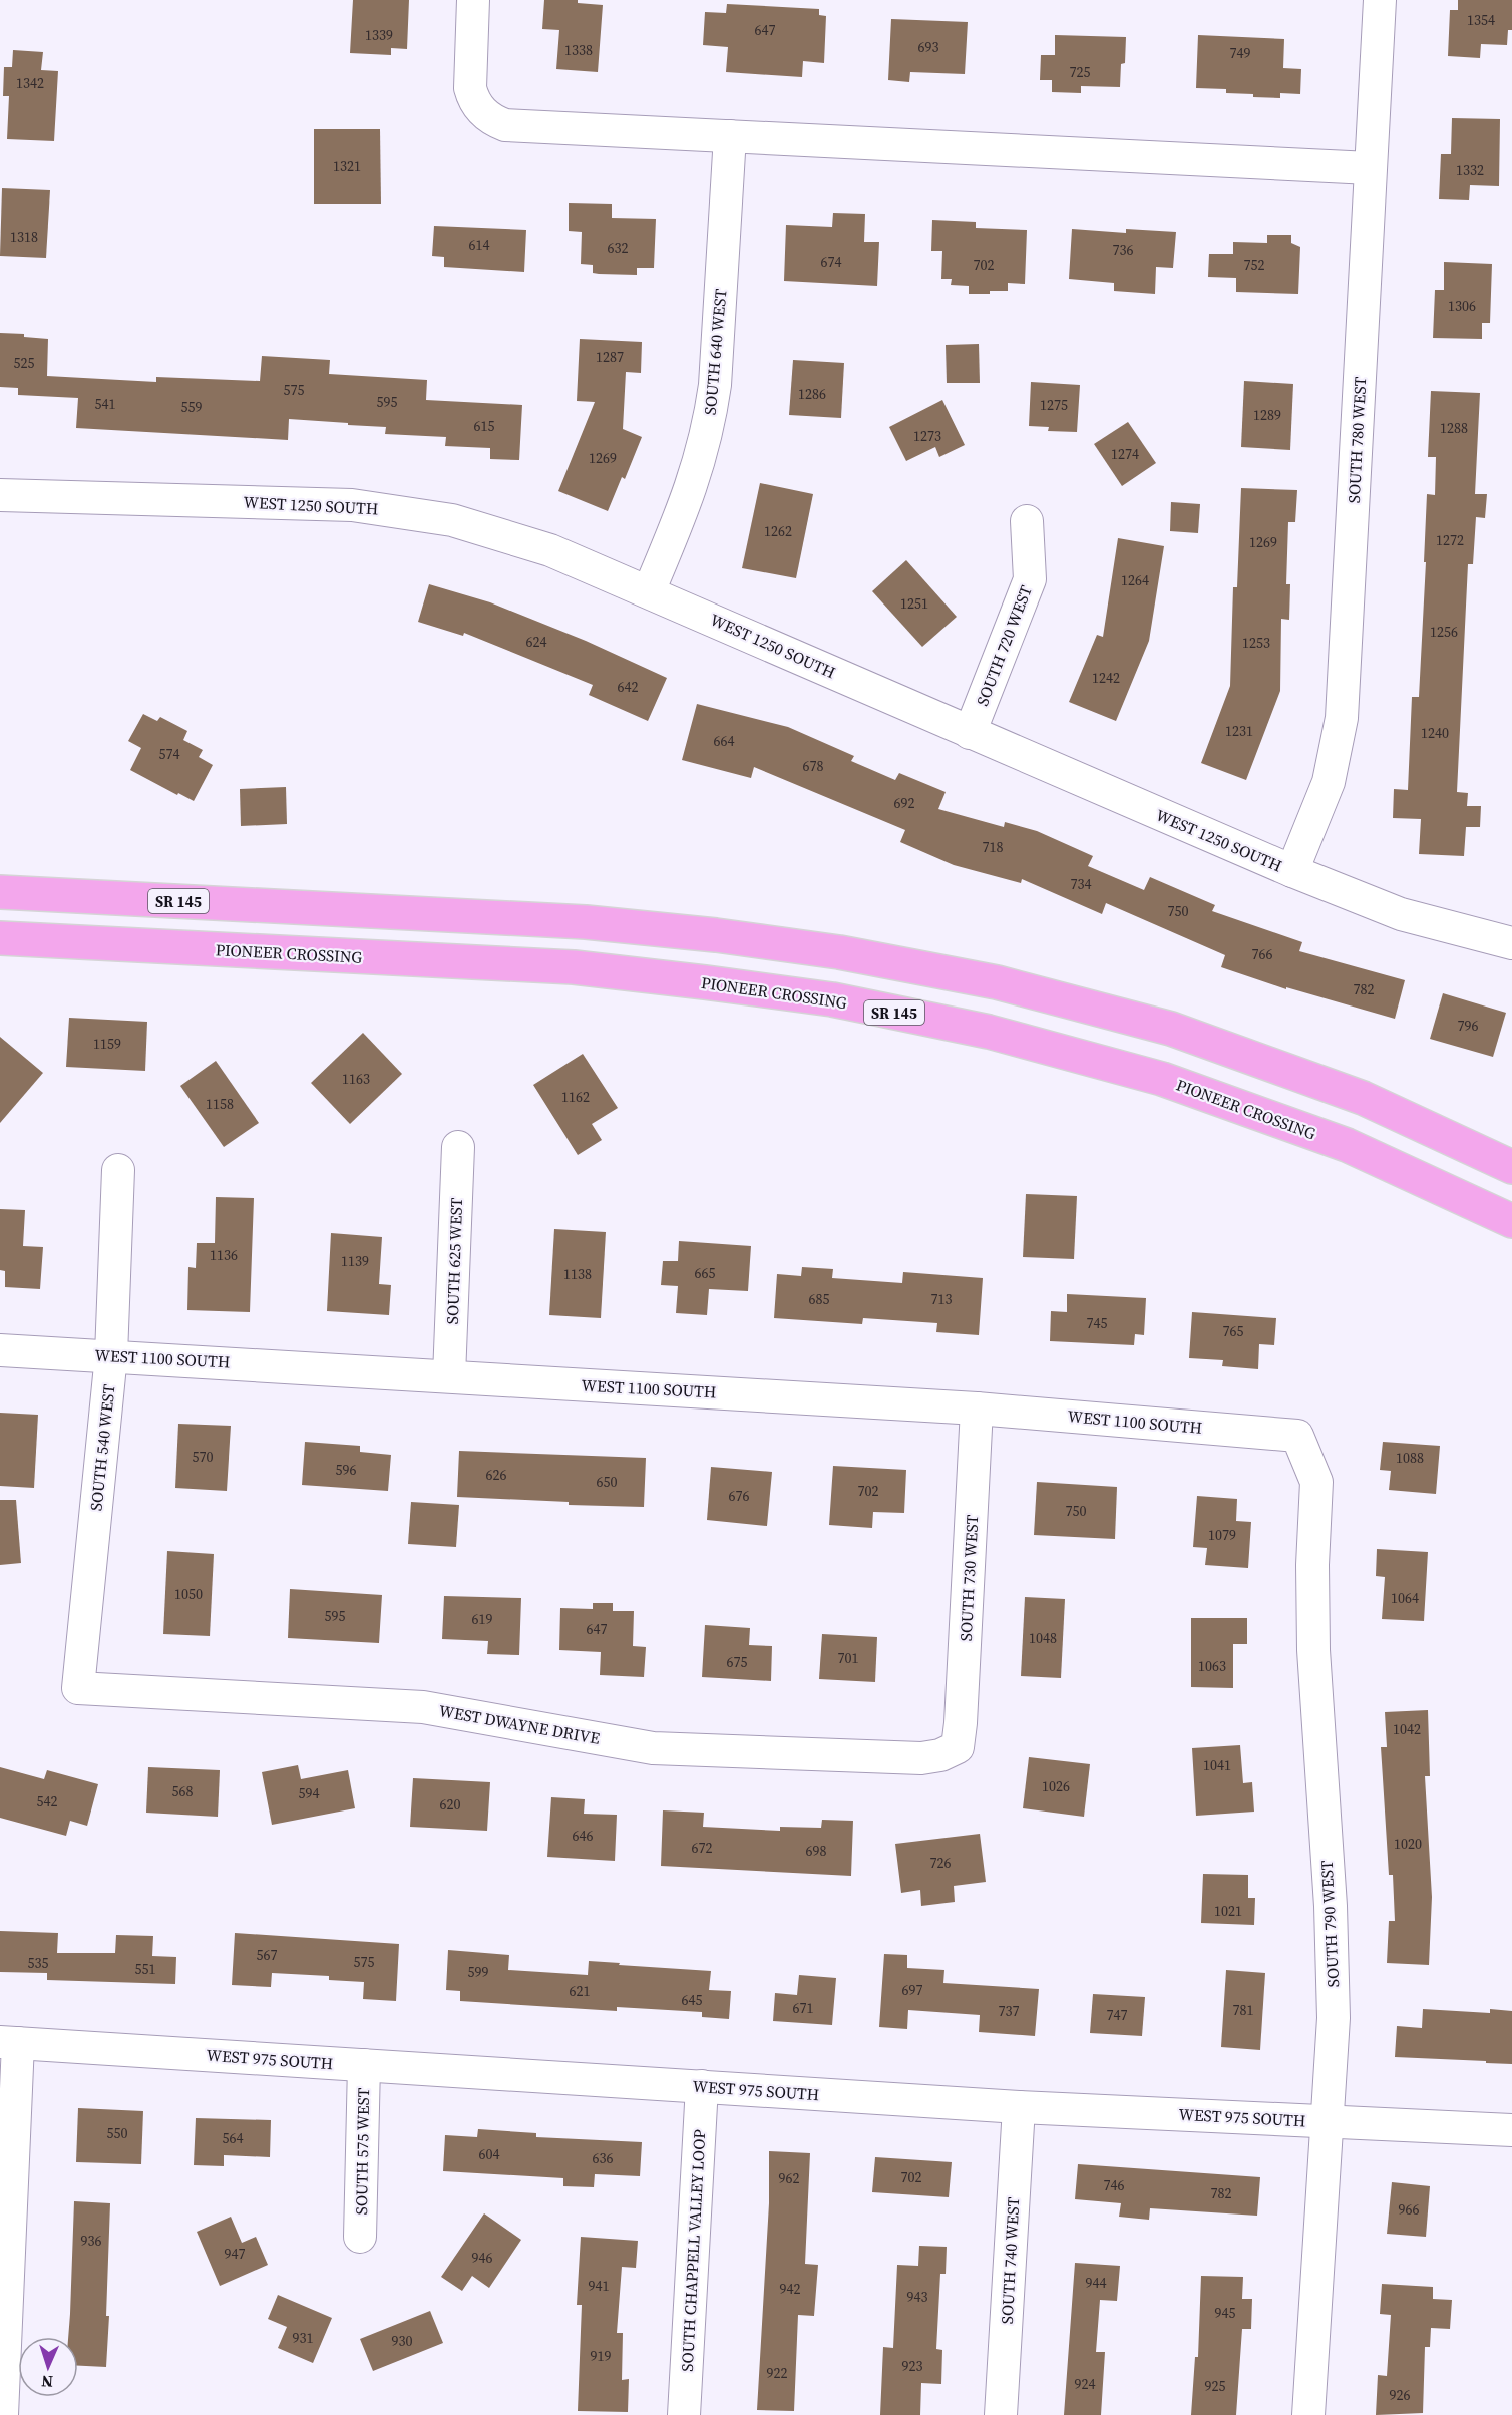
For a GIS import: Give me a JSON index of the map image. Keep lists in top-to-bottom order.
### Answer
{
  "streets": {
    "highway": ["SR 145", "PIONEER CROSSING"],
    "street": [
      "SOUTH 640 WEST",
      "SOUTH 780 WEST",
      "WEST 1250 SOUTH",
      "SOUTH 720 WEST",
      "SOUTH 625 WEST",
      "WEST 1100 SOUTH",
      "SOUTH 540 WEST",
      "SOUTH 730 WEST",
      "WEST DWAYNE DRIVE",
      "SOUTH 790 WEST",
      "WEST 975 SOUTH",
      "SOUTH 575 WEST",
      "SOUTH CHAPPELL VALLEY LOOP",
      "SOUTH 740 WEST"
    ]
  },
  "crossings": [
    ["SOUTH 640 WEST", "WEST 1250 SOUTH"],
    ["SOUTH 780 WEST", "WEST 1250 SOUTH"],
    ["WEST 1250 SOUTH", "SOUTH 720 WEST"],
    ["SOUTH 625 WEST", "WEST 1100 SOUTH"],
    ["WEST 1100 SOUTH", "SOUTH 540 WEST"],
    ["WEST 1100 SOUTH", "SOUTH 730 WEST"],
    ["WEST 1100 SOUTH", "SOUTH 790 WEST"],
    ["SOUTH 540 WEST", "WEST DWAYNE DRIVE"],
    ["SOUTH 730 WEST", "WEST DWAYNE DRIVE"],
    ["SOUTH 790 WEST", "WEST 975 SOUTH"],
    ["WEST 975 SOUTH", "SOUTH 575 WEST"],
    ["WEST 975 SOUTH", "SOUTH CHAPPELL VALLEY LOOP"],
    ["WEST 975 SOUTH", "SOUTH 740 WEST"]
  ],
  "house_numbers": [
    "1354",
    "647",
    "1339",
    "693",
    "1338",
    "749",
    "725",
    "1342",
    "1321",
    "1332",
    "1318",
    "614",
    "632",
    "736",
    "674",
    "702",
    "752",
    "1306",
    "1287",
    "525",
    "575",
    "1286",
    "595",
    "541",
    "1275",
    "559",
    "1289",
    "615",
    "1288",
    "1273",
    "1274",
    "1269",
    "1262",
    "1272",
    "1269",
    "1264",
    "1251",
    "1256",
    "624",
    "1253",
    "1242",
    "642",
    "1231",
    "1240",
    "664",
    "574",
    "678",
    "692",
    "718",
    "734",
    "750",
    "766",
    "782",
    "796",
    "1159",
    "1163",
    "1162",
    "1158",
    "1136",
    "1139",
    "665",
    "1138",
    "685",
    "713",
    "745",
    "765",
    "570",
    "1088",
    "596",
    "626",
    "650",
    "702",
    "676",
    "750",
    "1079",
    "1050",
    "1064",
    "595",
    "619",
    "647",
    "1048",
    "701",
    "675",
    "1063",
    "1042",
    "1041",
    "1026",
    "568",
    "594",
    "542",
    "620",
    "646",
    "1020",
    "672",
    "698",
    "726",
    "1021",
    "567",
    "575",
    "535",
    "551",
    "599",
    "697",
    "621",
    "645",
    "671",
    "781",
    "737",
    "747",
    "550",
    "564",
    "604",
    "636",
    "702",
    "962",
    "746",
    "782",
    "966",
    "936",
    "947",
    "946",
    "944",
    "941",
    "942",
    "943",
    "945",
    "931",
    "930",
    "919",
    "923",
    "922",
    "924",
    "925",
    "926"
  ],
  "north": "bottom"
}
